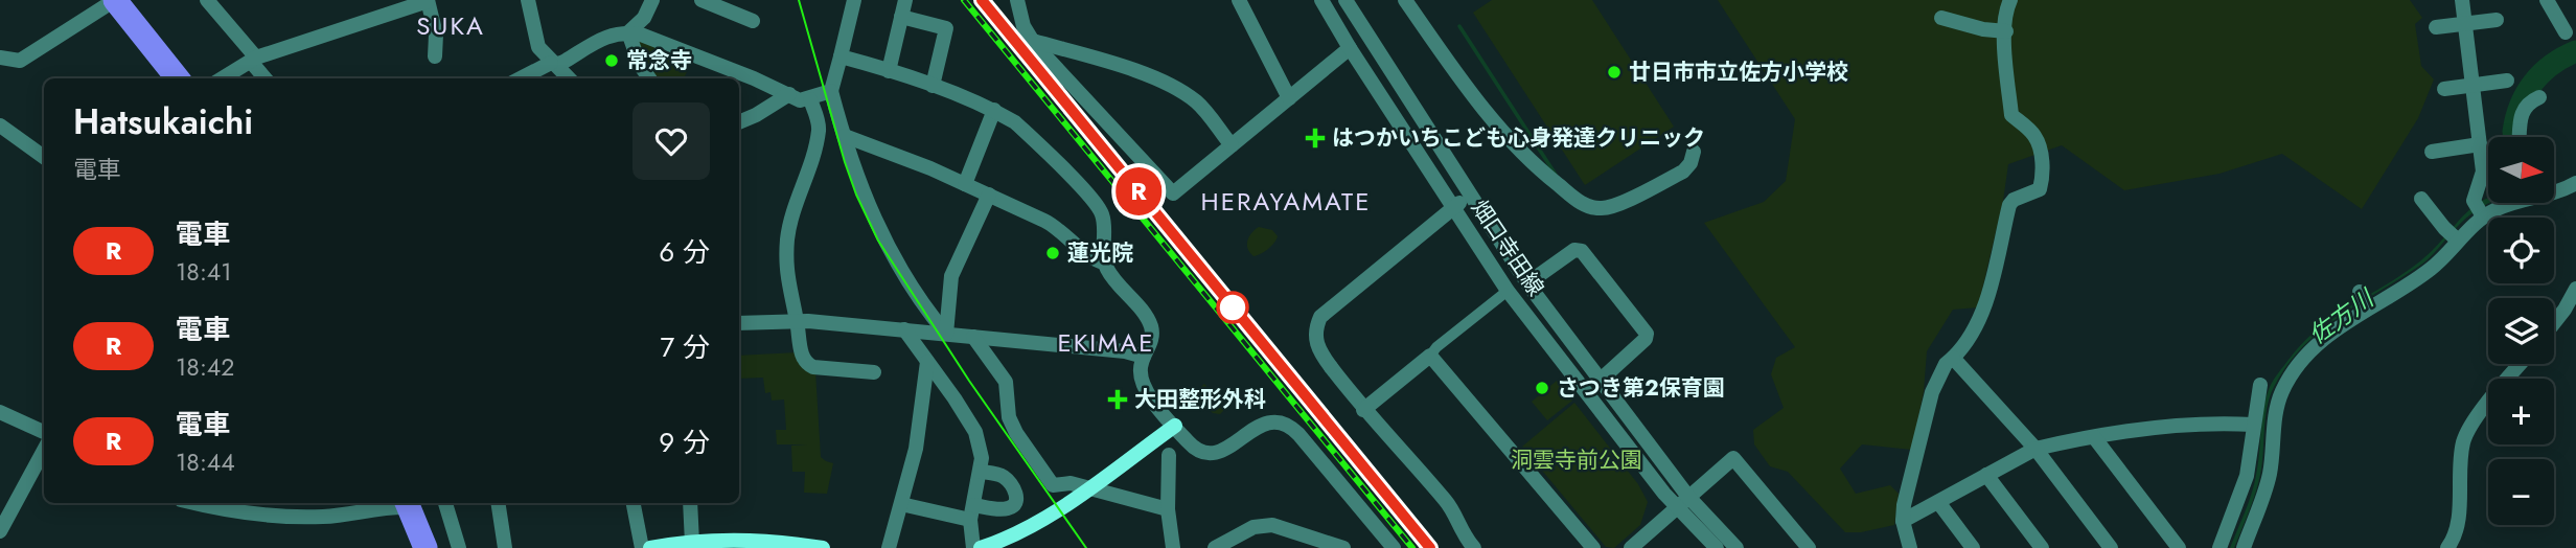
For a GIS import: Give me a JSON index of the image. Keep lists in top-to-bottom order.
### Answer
{
  "streets": {
    "street": ["畑口寺田線"]
  },
  "districts": ["SUKA", "HERAYAMATE", "EKIMAE"],
  "water": ["佐方川"],
  "parks": ["洞雲寺前公園"],
  "places": {
    "other": [
      "常念寺",
      "廿日市市立佐方小学校",
      "蓮光院",
      "さつき第2保育園"
    ],
    "health": ["はつかいちこども心身発達クリニック", "大田整形外科"]
  },
  "north": "right",
  "page": {
    "on_map": "R",
    "heading": ["Hatsukaichi", "電車"],
    "map_buttons": ["+", "−"],
    "list": [
      {
        "mark": "R",
        "name": "電車",
        "note": "18:41",
        "value": "6 分"
      },
      {
        "mark": "R",
        "name": "電車",
        "note": "18:42",
        "value": "7 分"
      },
      {
        "mark": "R",
        "name": "電車",
        "note": "18:44",
        "value": "9 分"
      }
    ]
  }
}
